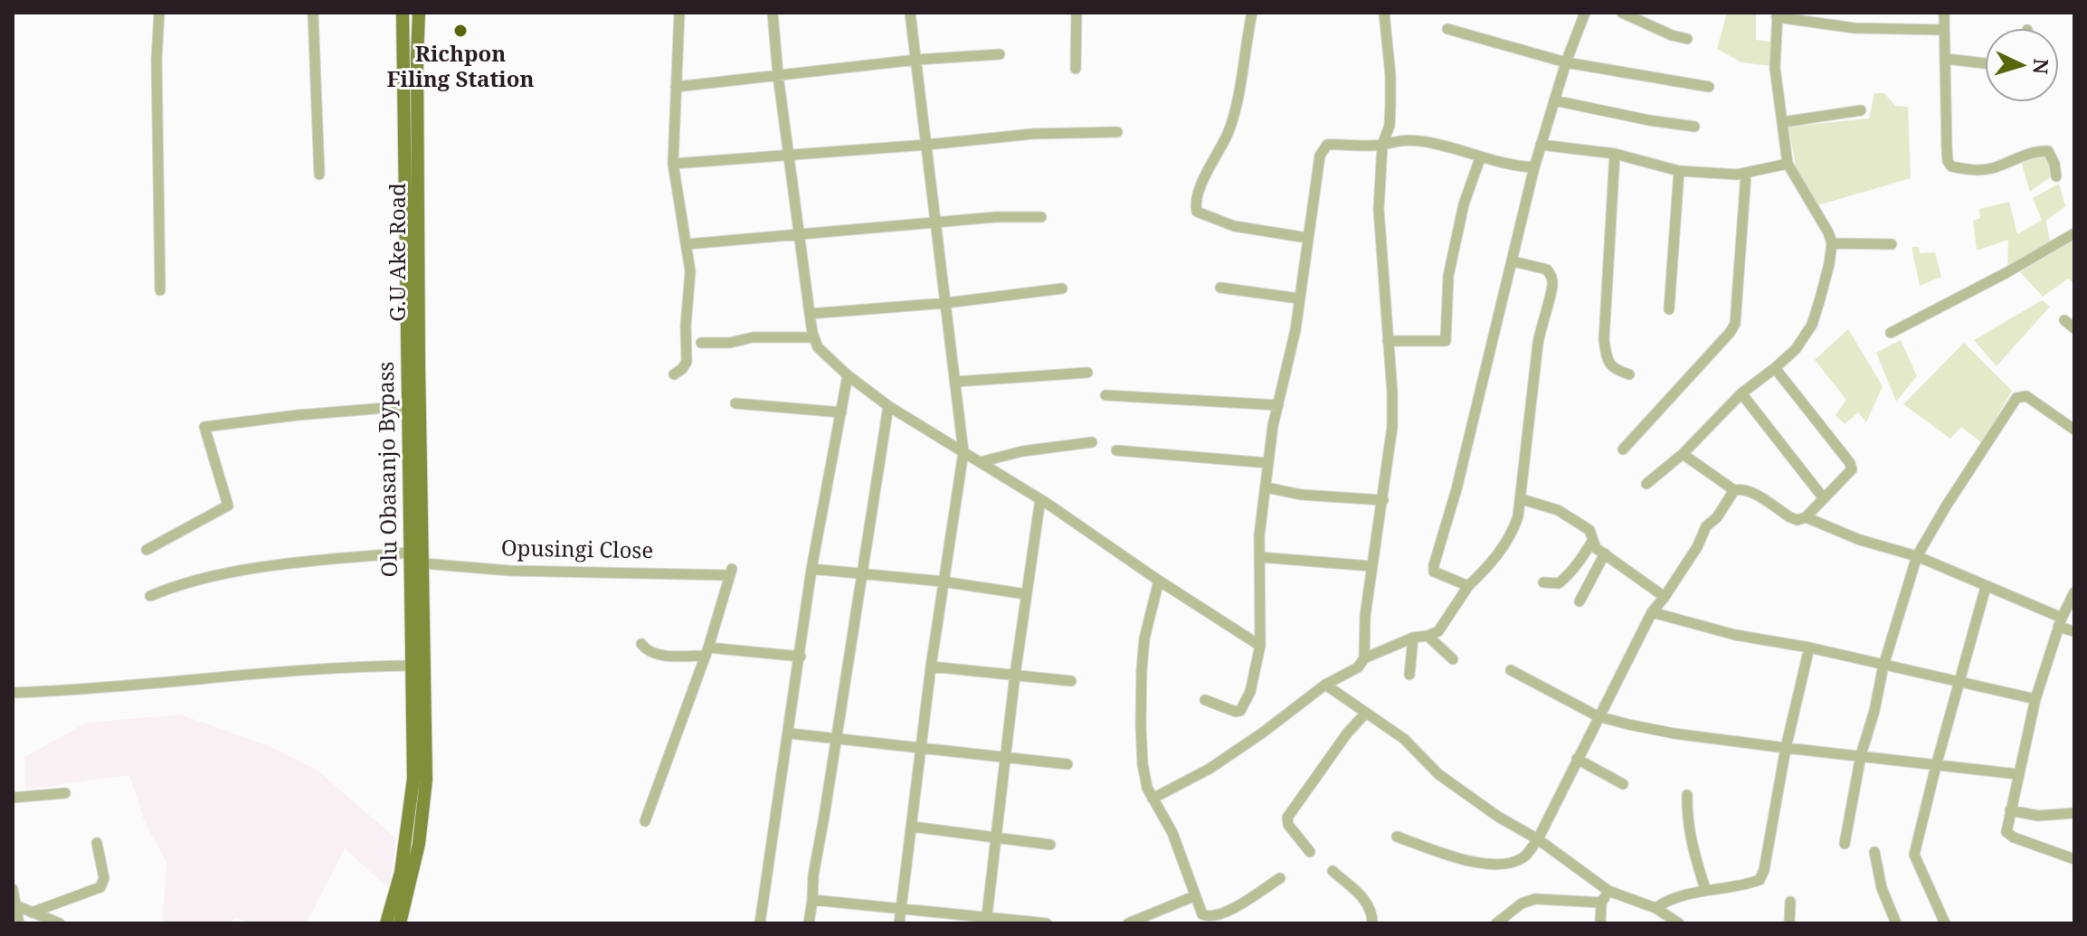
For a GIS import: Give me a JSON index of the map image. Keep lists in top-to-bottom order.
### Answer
{
  "streets": {
    "main road": ["G.U Ake Road", "Olu Obasanjo Bypass"],
    "street": ["Opusingi Close"]
  },
  "crossings": [
    ["G.U Ake Road", "Opusingi Close"]
  ],
  "places": ["Richpon Filing Station"],
  "north": "right"
}
